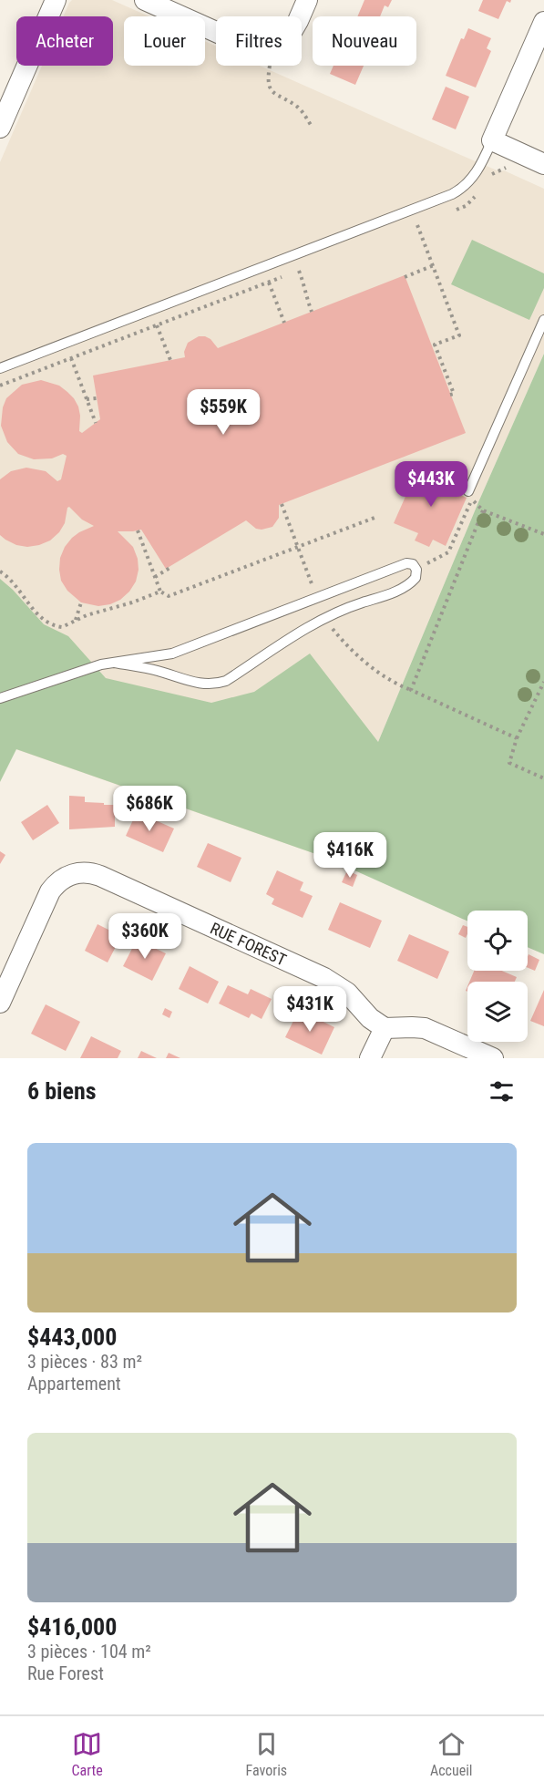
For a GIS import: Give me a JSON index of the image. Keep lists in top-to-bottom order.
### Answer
{
  "streets": {
    "street": ["RUE FOREST"]
  },
  "page": {
    "chip": [
      "Acheter",
      "Louer",
      "Filtres",
      "Nouveau"
    ],
    "price": [
      "$559K",
      "$443K",
      "$686K",
      "$416K",
      "$360K",
      "$431K"
    ],
    "heading": "6 biens",
    "list": [
      {
        "name": "$443,000",
        "note": "3 pièces · 83 m² · Appartement"
      },
      {
        "name": "$416,000",
        "note": "3 pièces · 104 m² · Rue Forest"
      }
    ],
    "tabs": ["Carte", "Favoris", "Accueil"]
  }
}
